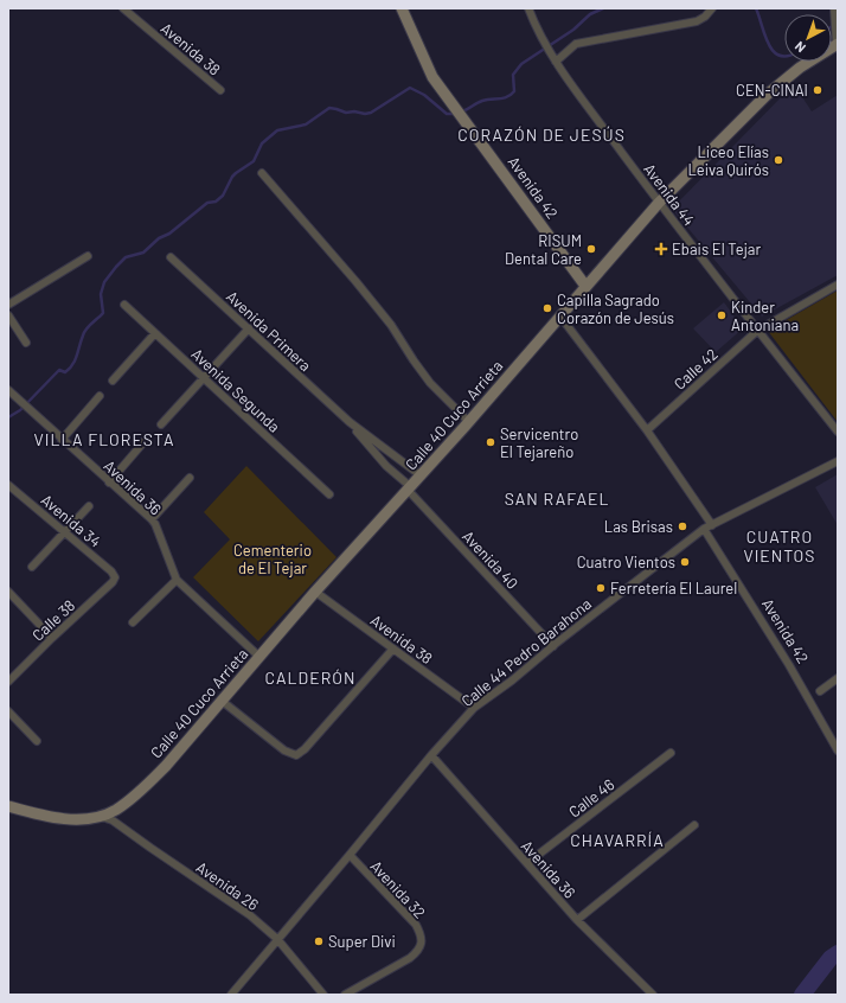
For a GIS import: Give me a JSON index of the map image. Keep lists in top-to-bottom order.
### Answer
{
  "streets": {
    "main road": ["Avenida 42", "Calle 40 Cuco Arrieta"],
    "street": [
      "Avenida 38",
      "Avenida 44",
      "Avenida Primera",
      "Calle 42",
      "Avenida Segunda",
      "Avenida 36",
      "Avenida 34",
      "Avenida 40",
      "Calle 38",
      "Calle 44 Pedro Barahona",
      "Calle 46",
      "Avenida 26",
      "Avenida 32"
    ]
  },
  "crossings": [
    ["Avenida 38", "Calle 40 Cuco Arrieta"],
    ["Avenida 38", "Calle 44 Pedro Barahona"],
    ["Avenida 42", "Calle 40 Cuco Arrieta"],
    ["Avenida 42", "Calle 44 Pedro Barahona"],
    ["Avenida 44", "Calle 42"],
    ["Avenida 44", "Calle 40 Cuco Arrieta"],
    ["Avenida Primera", "Calle 40 Cuco Arrieta"],
    ["Avenida Primera", "Avenida 40"],
    ["Calle 40 Cuco Arrieta", "Avenida 36"],
    ["Calle 40 Cuco Arrieta", "Avenida 40"],
    ["Calle 40 Cuco Arrieta", "Avenida 26"],
    ["Avenida 36", "Calle 44 Pedro Barahona"],
    ["Avenida 36", "Calle 46"],
    ["Avenida 34", "Calle 38"],
    ["Avenida 40", "Calle 44 Pedro Barahona"],
    ["Calle 44 Pedro Barahona", "Avenida 26"],
    ["Calle 44 Pedro Barahona", "Avenida 32"]
  ],
  "districts": [
    "CORAZÓN DE JESÚS",
    "VILLA FLORESTA",
    "SAN RAFAEL",
    "CUATRO VIENTOS",
    "CALDERÓN",
    "CHAVARRÍA"
  ],
  "parks": ["Cementerio de El Tejar"],
  "places": {
    "other": [
      "CEN-CINAI",
      "Liceo Elías Leiva Quirós",
      "RISUM Dental Care",
      "Capilla Sagrado Corazón de Jesús",
      "Kinder Antoniana",
      "Servicentro El Tejareño",
      "Las Brisas",
      "Cuatro Vientos",
      "Ferretería El Laurel",
      "Super Divi"
    ],
    "health": ["Ebais El Tejar"]
  },
  "north": "bottom left"
}
